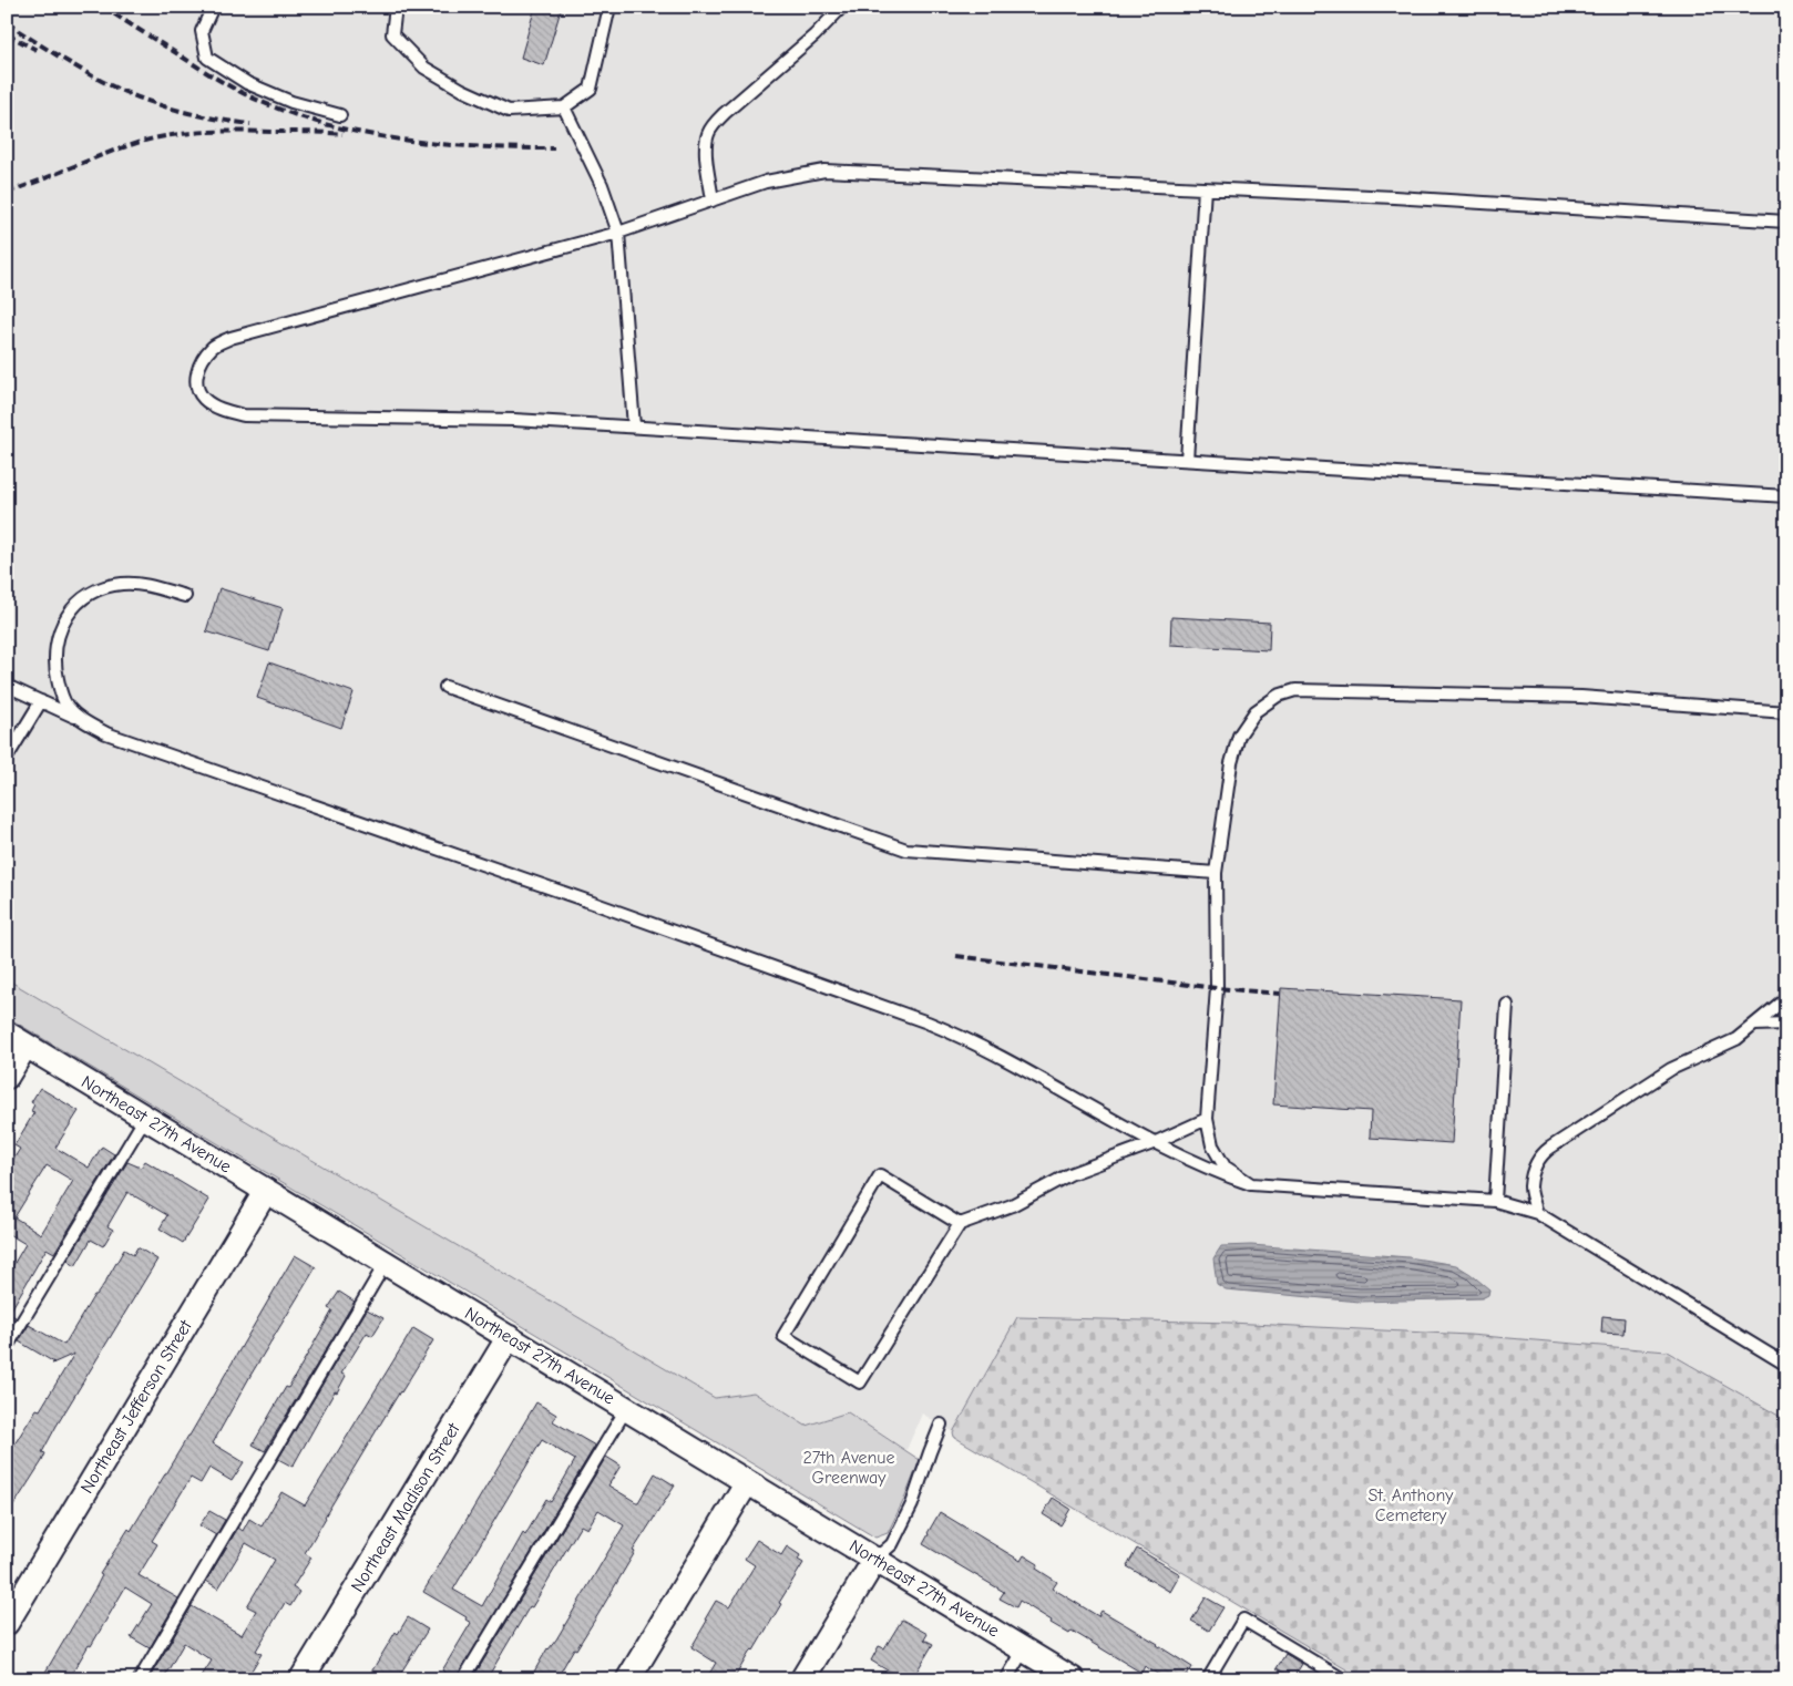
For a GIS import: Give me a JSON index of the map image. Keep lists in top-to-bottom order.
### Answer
{
  "streets": {
    "street": ["Northeast 27th Avenue", "Northeast Jefferson Street", "Northeast Madison Street"]
  },
  "crossings": [
    ["Northeast 27th Avenue", "Northeast Jefferson Street"],
    ["Northeast 27th Avenue", "Northeast Madison Street"]
  ],
  "parks": ["27th Avenue Greenway", "St. Anthony Cemetery"]
}
